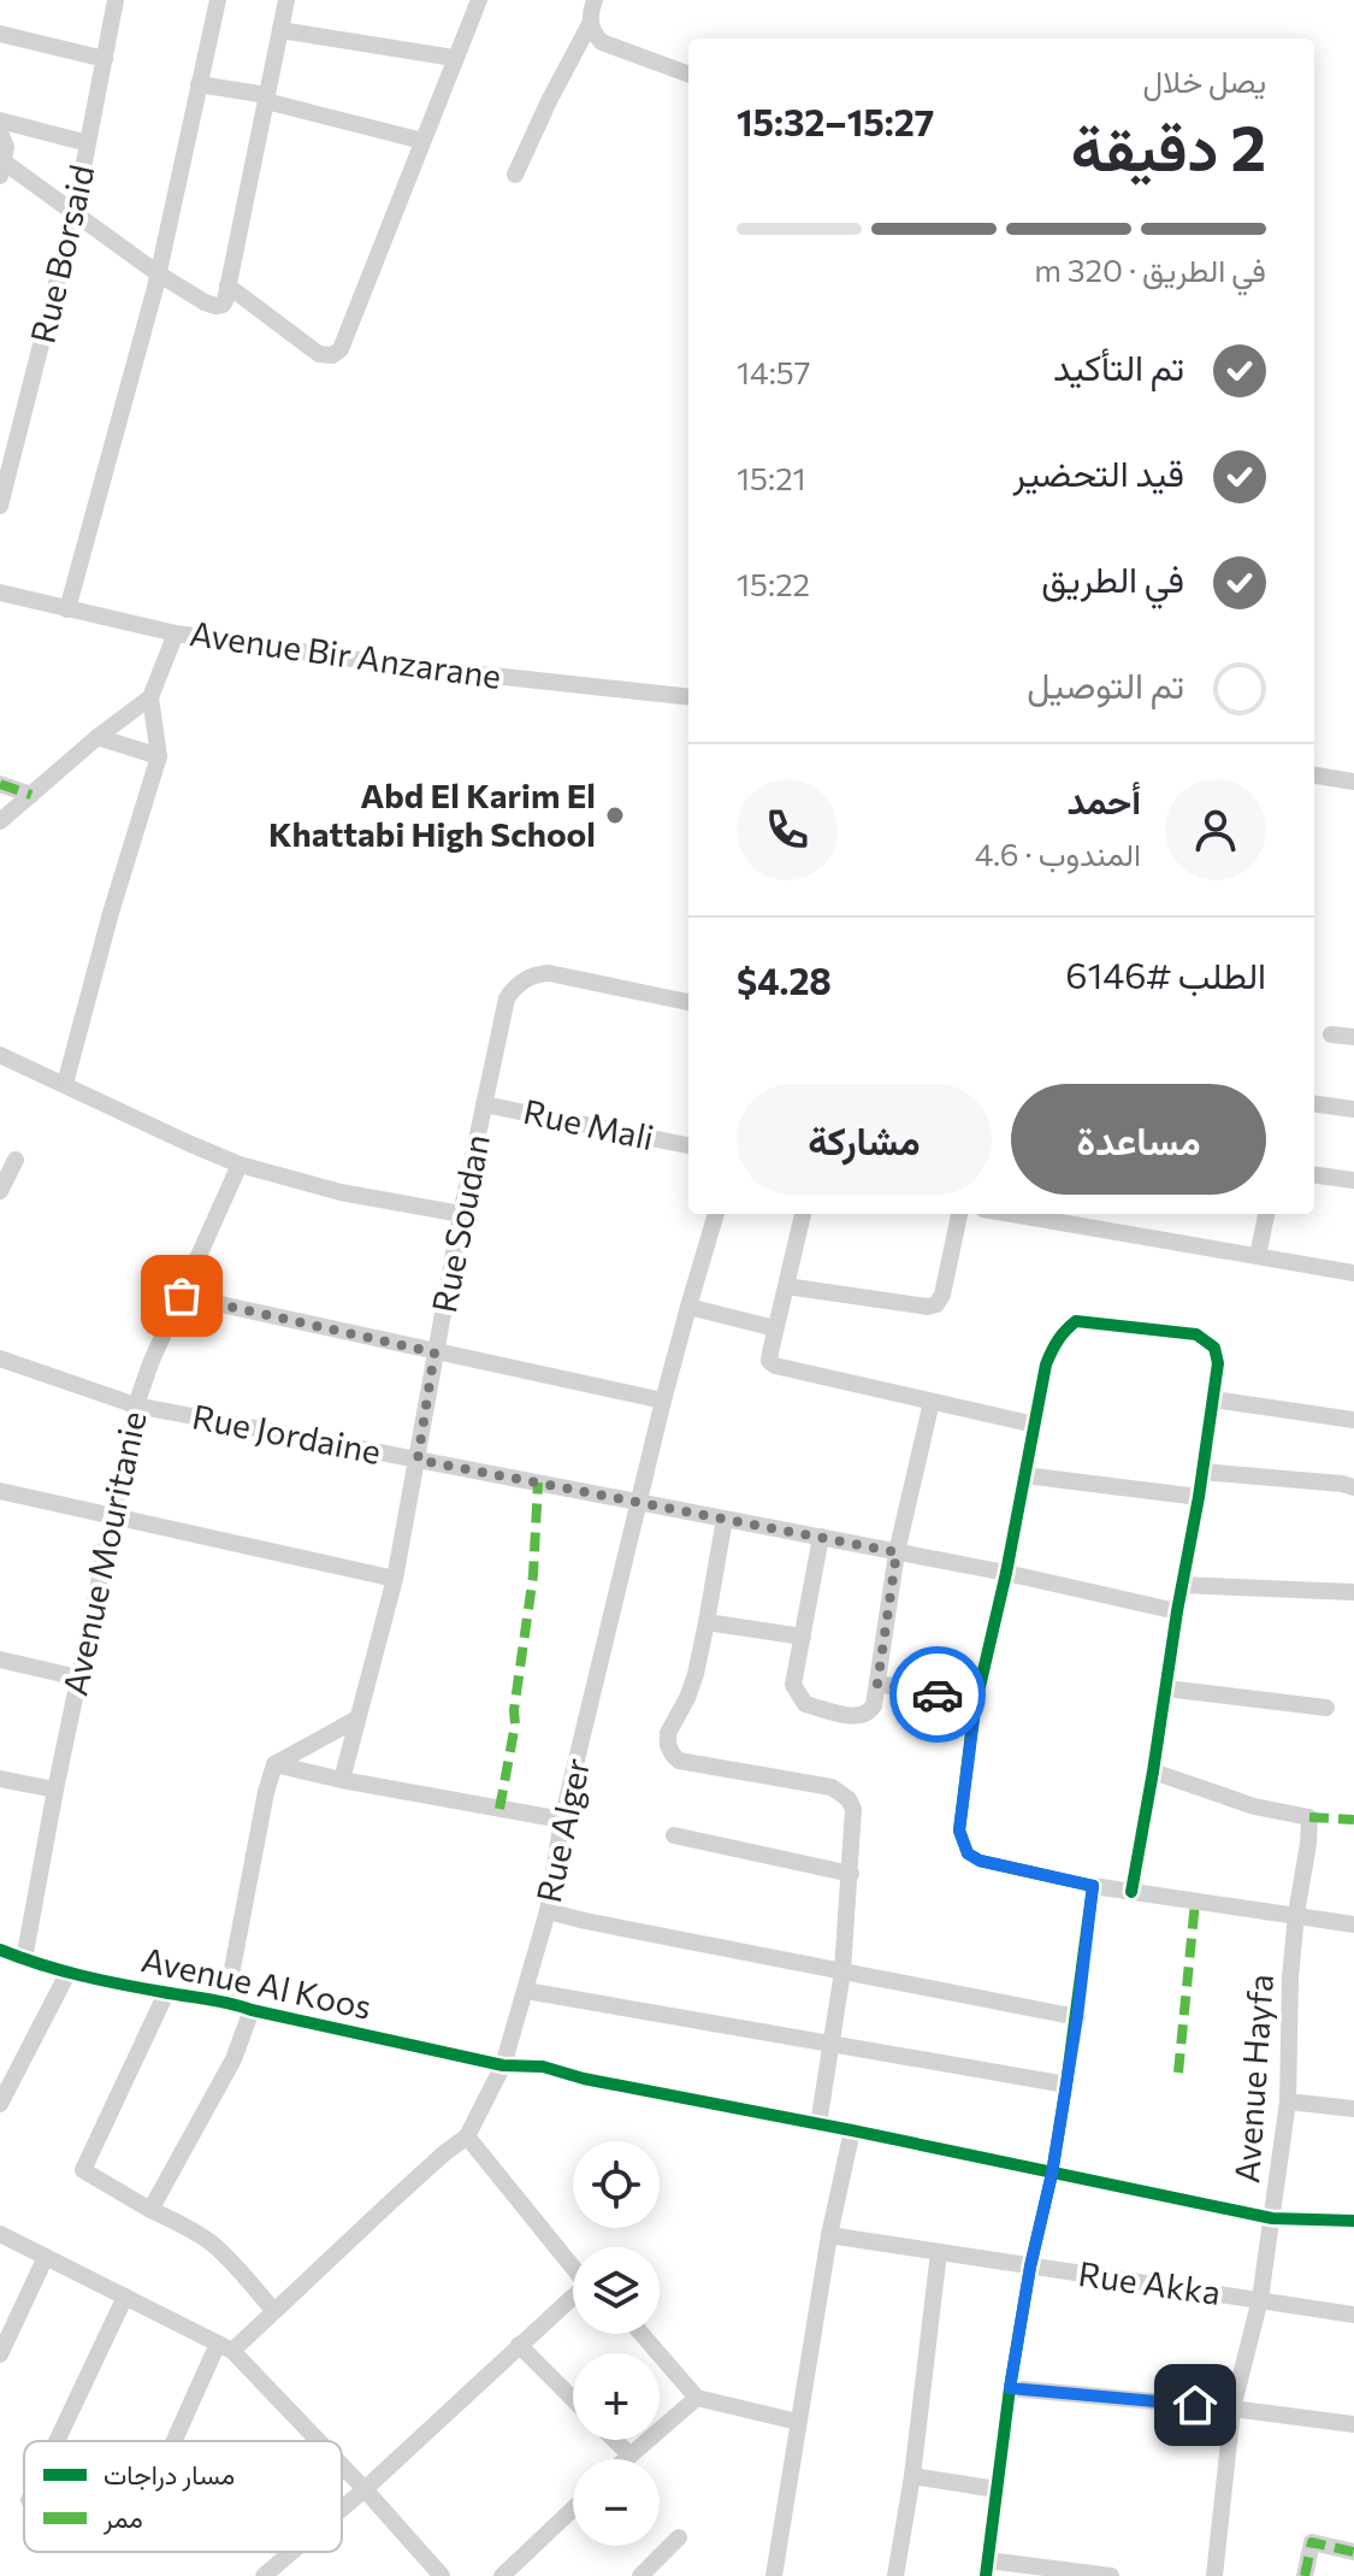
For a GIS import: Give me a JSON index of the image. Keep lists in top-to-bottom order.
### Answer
{
  "streets": {
    "street": [
      "Rue Borsaid",
      "Avenue Bir Anzarane",
      "Rue Mali",
      "Rue Soudan",
      "Rue Jordaine",
      "Avenue Mouritanie",
      "Rue Alger",
      "Avenue Al Koos",
      "Avenue Hayfa",
      "Rue Akka"
    ]
  },
  "crossings": [
    ["Rue Mali", "Rue Soudan"],
    ["Rue Soudan", "Rue Jordaine"],
    ["Rue Jordaine", "Avenue Mouritanie"],
    ["Rue Jordaine", "Rue Alger"],
    ["Avenue Mouritanie", "Avenue Al Koos"],
    ["Rue Alger", "Avenue Al Koos"],
    ["Avenue Al Koos", "Avenue Hayfa"],
    ["Avenue Hayfa", "Rue Akka"]
  ],
  "places": ["Abd El Karim El Khattabi High School"],
  "legend": ["مسار دراجات", "ممر"],
  "page": {
    "heading": ["2 دقيقة", "يصل خلال", "15:27–15:32"],
    "panel": [
      "أحمد",
      "المندوب · 4.6",
      "الطلب #6146",
      "$4.28"
    ],
    "bar": "في الطريق · 320 m",
    "list": [
      ["تم التأكيد", "14:57"],
      ["قيد التحضير", "15:21"],
      ["في الطريق", "15:22"],
      "تم التوصيل"
    ],
    "buttons": ["مساعدة", "مشاركة"],
    "map_buttons": ["+", "−"]
  }
}
